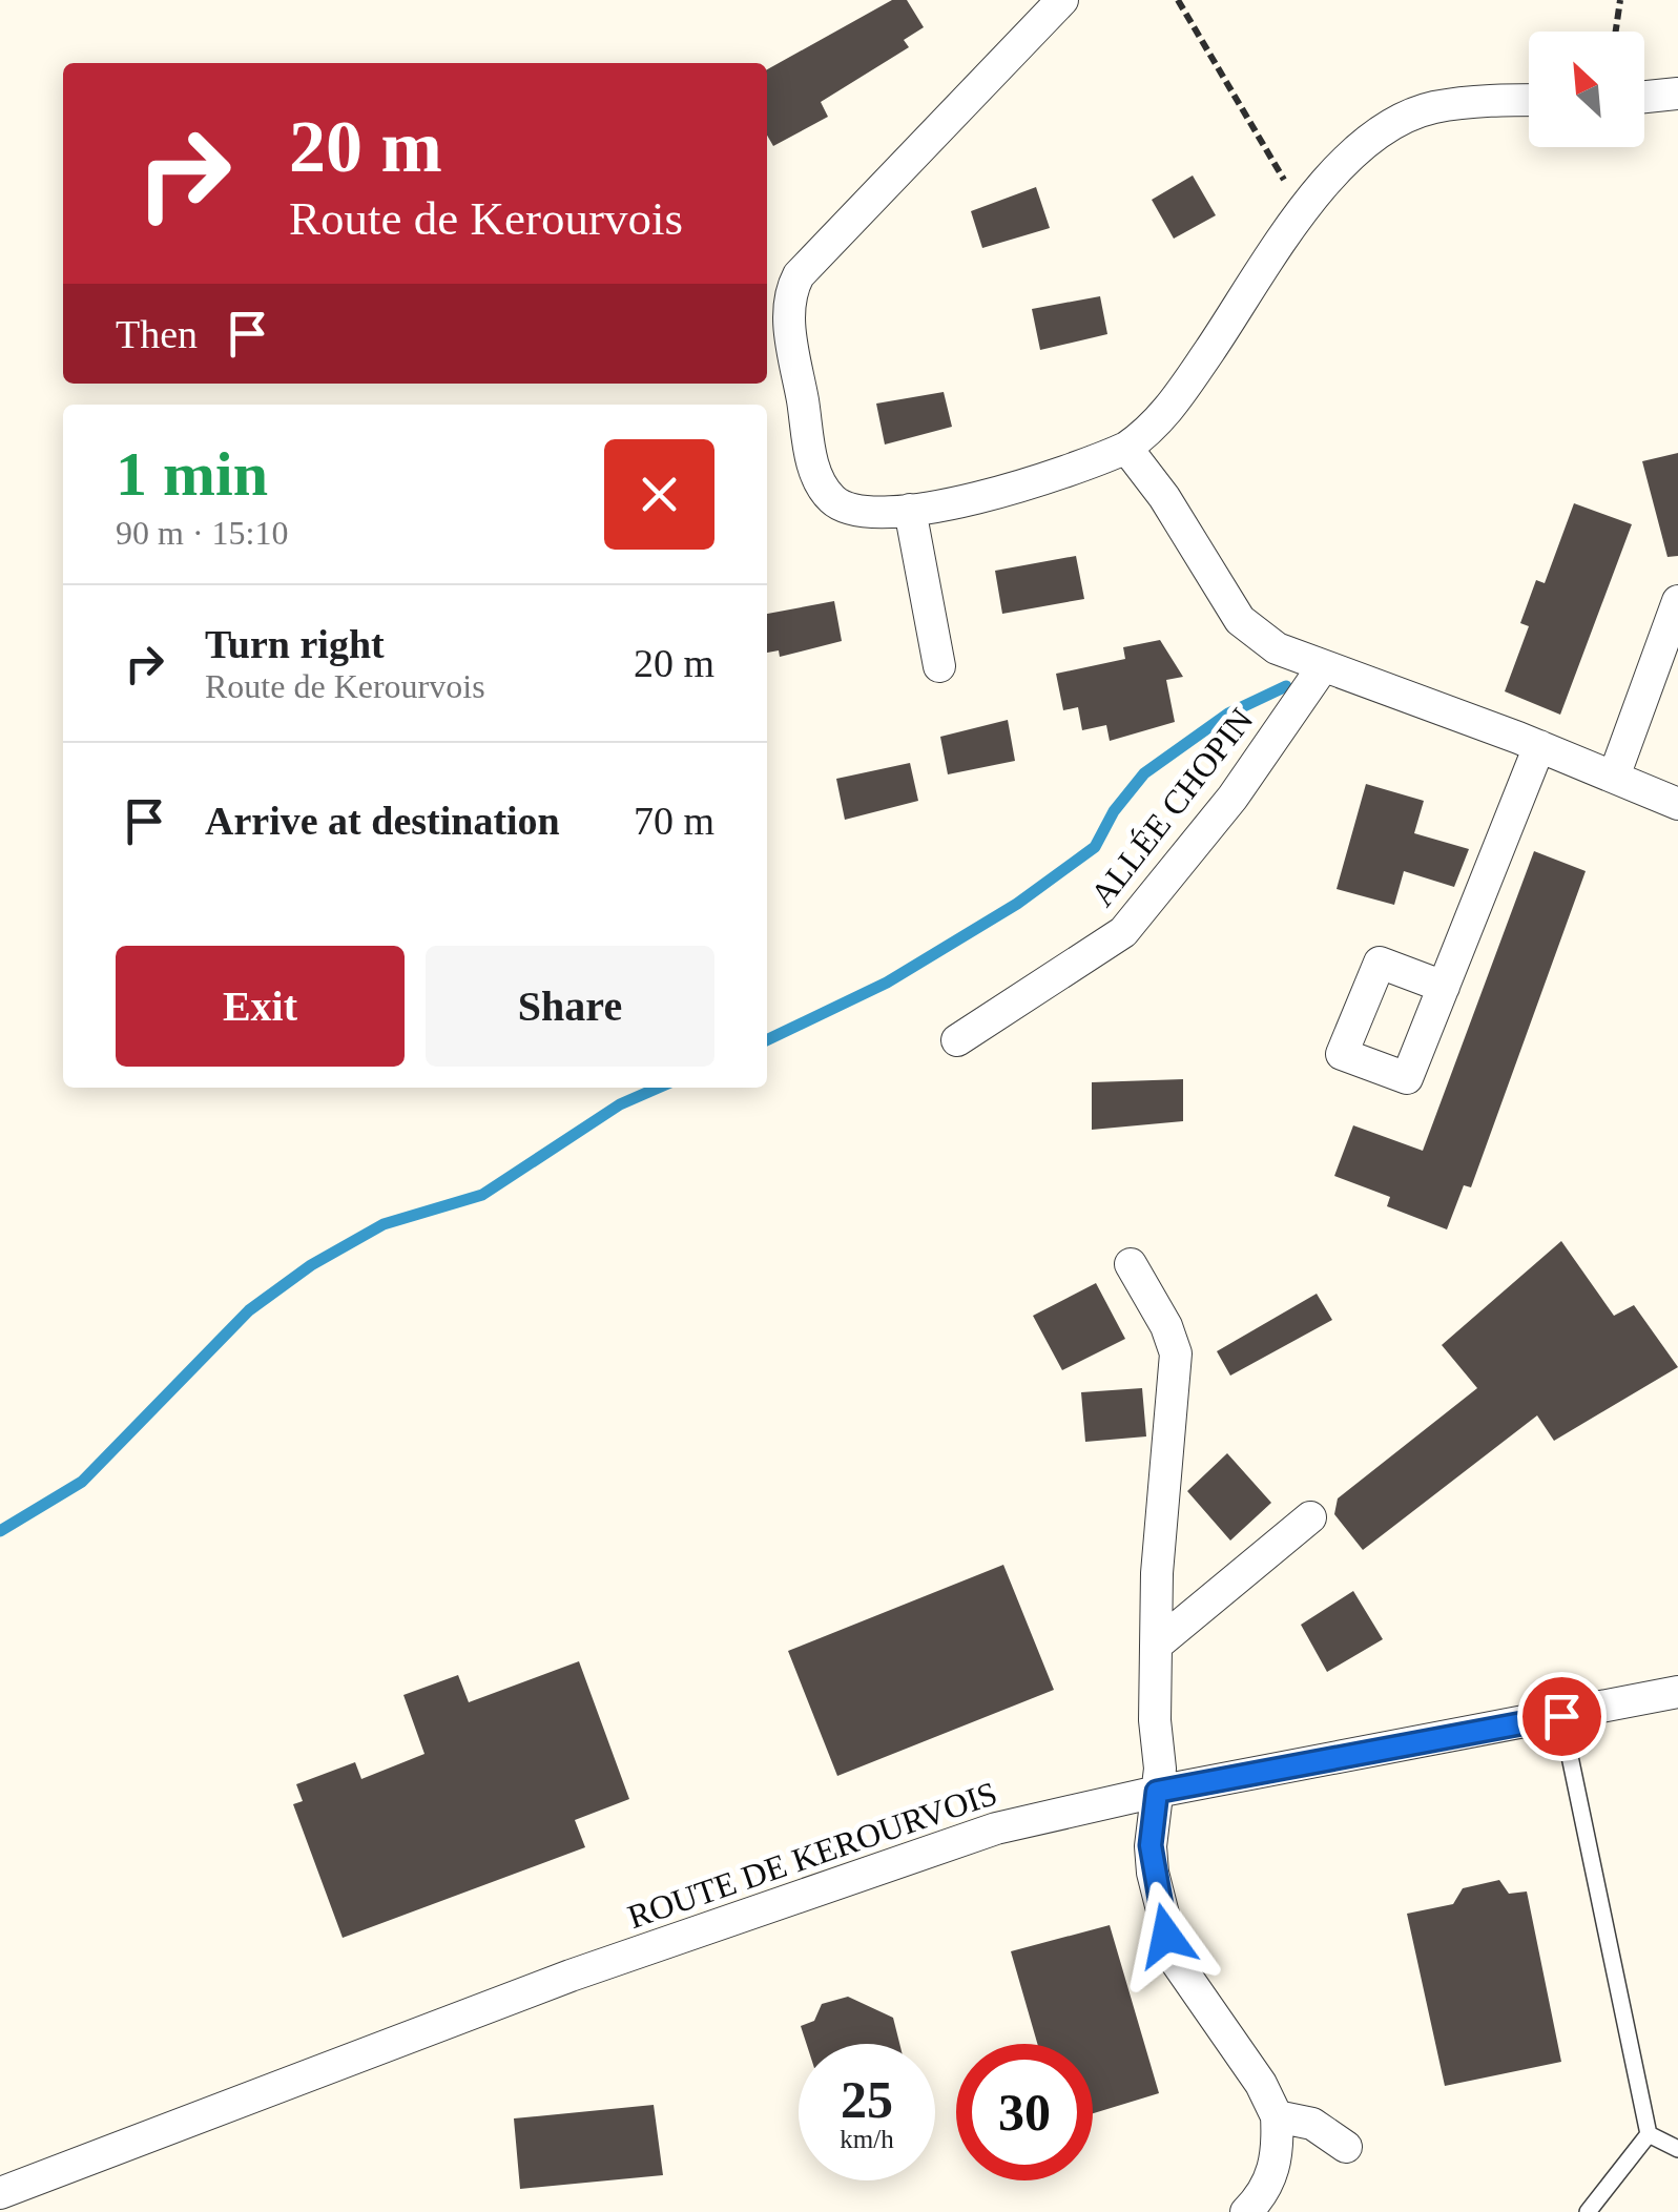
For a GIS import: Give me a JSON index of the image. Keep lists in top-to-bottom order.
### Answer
{
  "streets": {
    "street": ["ALLÉE CHOPIN", "ROUTE DE KEROURVOIS"]
  },
  "north": "top left",
  "page": {
    "turn": ["20 m", "Route de Kerourvois"],
    "then": "Then",
    "heading": ["1 min", "90 m · 15:10"],
    "list": [
      {
        "name": "Turn right",
        "note": "Route de Kerourvois",
        "value": "20 m"
      },
      {
        "name": "Arrive at destination",
        "value": "70 m"
      }
    ],
    "buttons": ["Exit", "Share"],
    "speed": "25 km/h",
    "limit": "30"
  }
}
